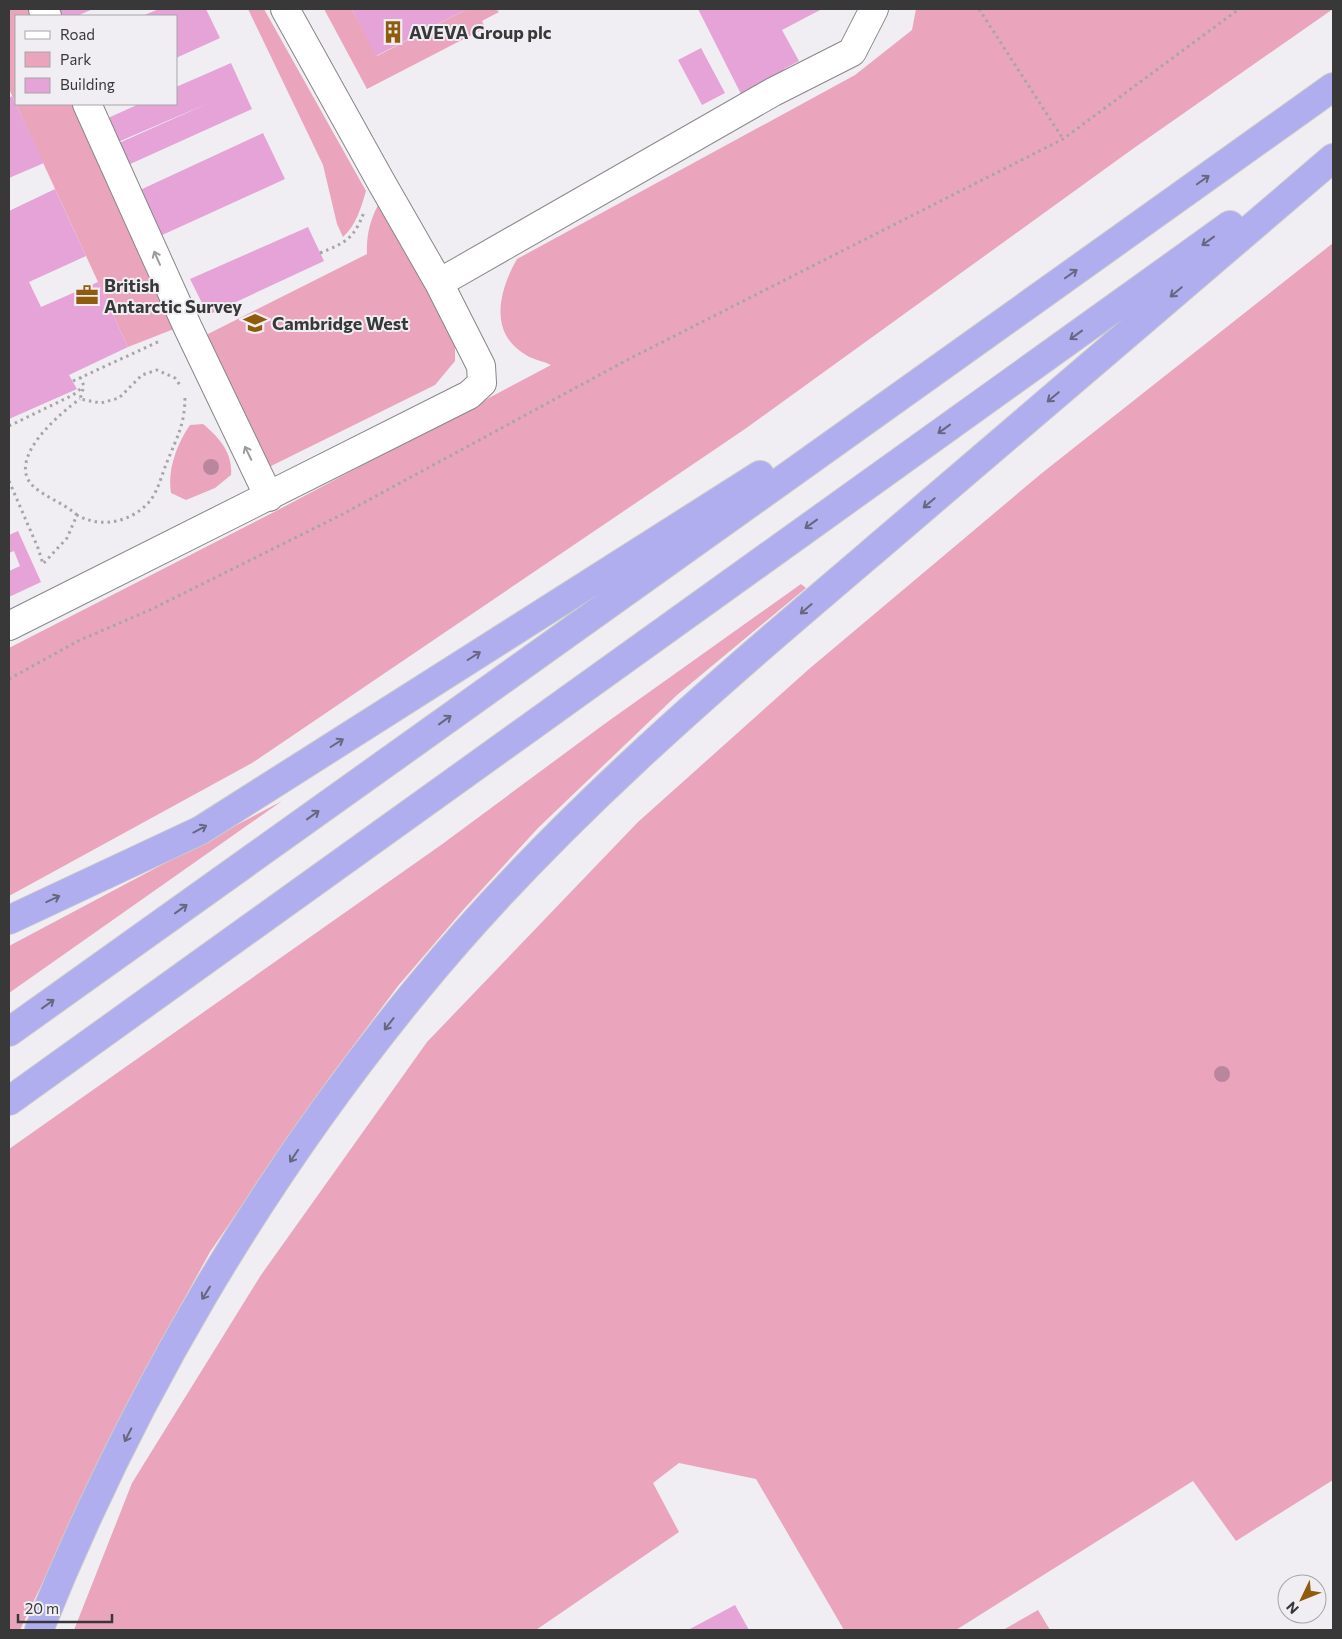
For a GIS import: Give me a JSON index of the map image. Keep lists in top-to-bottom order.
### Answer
{
  "places": {
    "building": ["AVEVA Group plc"],
    "office": ["British Antarctic Survey"],
    "school or university": ["Cambridge West"]
  },
  "legend": ["Road", "Park", "Building"],
  "scale_bar": "20 m",
  "north": "bottom left"
}
